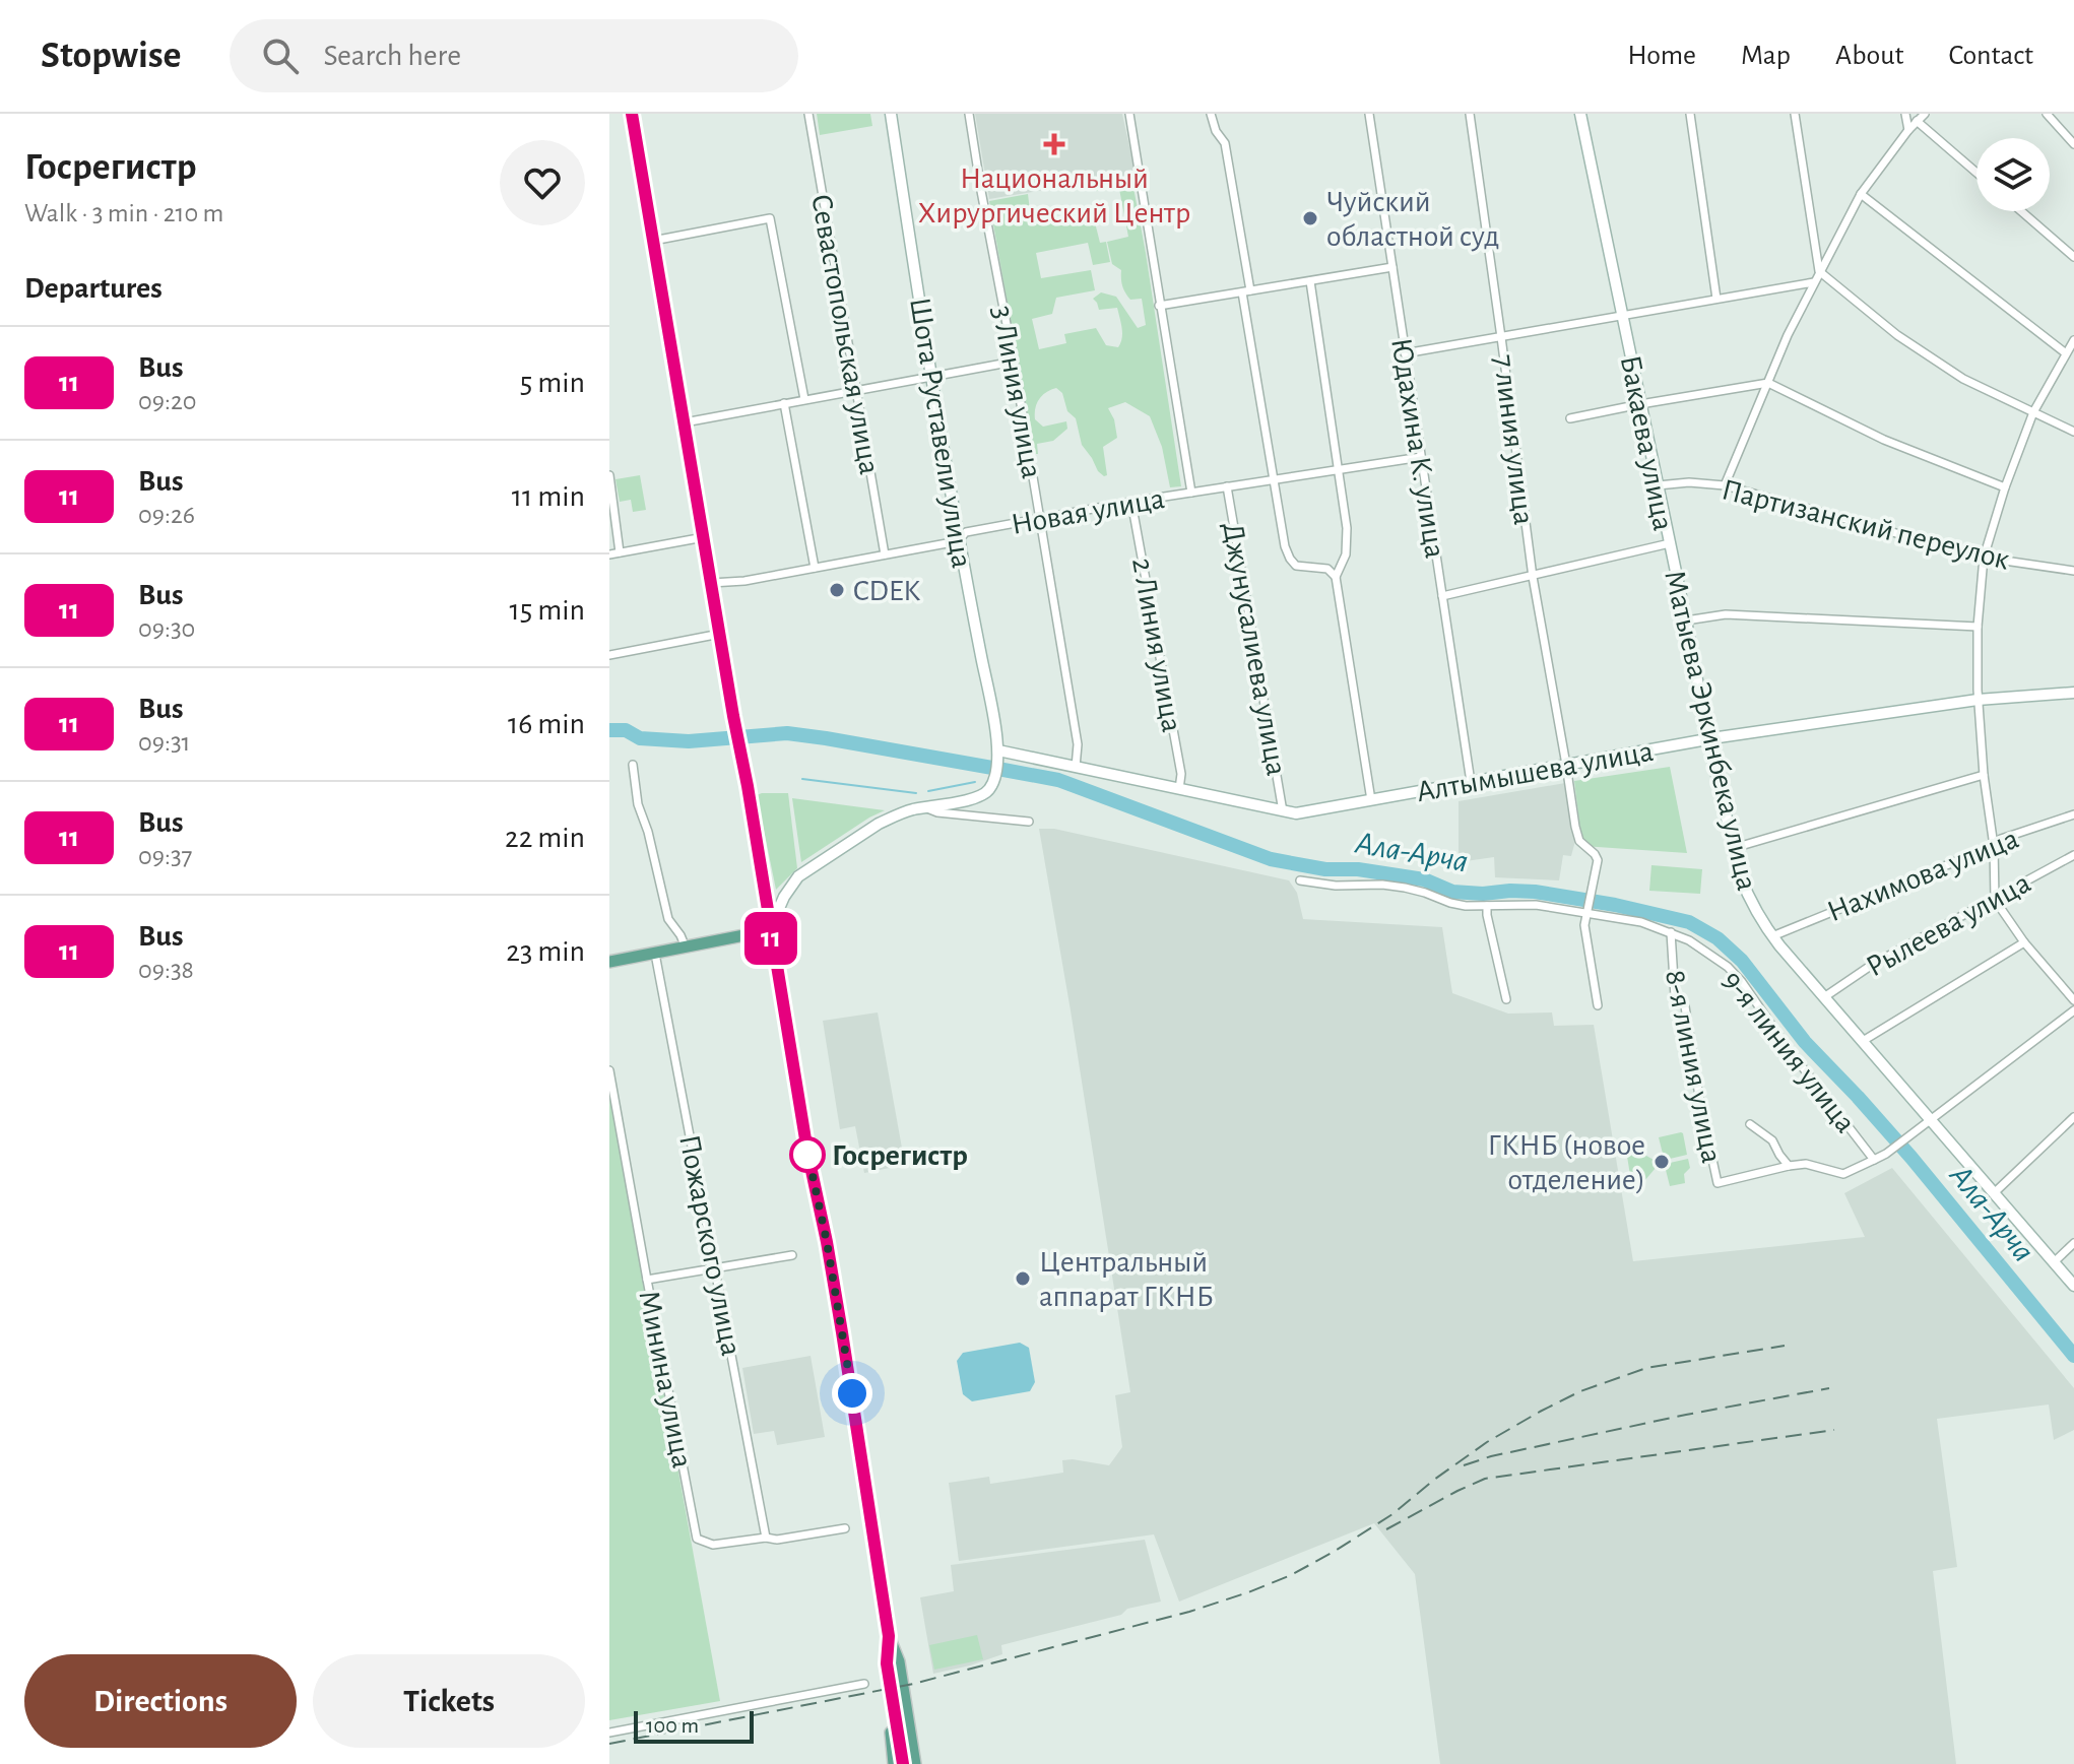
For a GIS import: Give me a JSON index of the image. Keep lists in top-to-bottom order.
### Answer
{
  "streets": {
    "main road": [
      "Шота Руставели улица",
      "Бакаева улица",
      "Матыева Эркинбека улица",
      "Алтымышева улица"
    ],
    "street": [
      "Севастопольская улица",
      "3 Линия улица",
      "7 линия улица",
      "Юдахина К. улица",
      "Новая улица",
      "Партизанский переулок",
      "2 Линия улица",
      "Джунусалиева улица",
      "Нахимова улица",
      "Рылеева улица",
      "9-я линия улица",
      "8-я линия улица",
      "Пожарского улица",
      "Минина улица"
    ]
  },
  "crossings": [
    ["Севастопольская улица", "Новая улица"],
    ["3 Линия улица", "Новая улица"],
    ["3 Линия улица", "Алтымышева улица"],
    ["Шота Руставели улица", "Новая улица"],
    ["Шота Руставели улица", "Алтымышева улица"],
    ["7 линия улица", "Бакаева улица"],
    ["7 линия улица", "Алтымышева улица"],
    ["7 линия улица", "9-я линия улица"],
    ["Бакаева улица", "Юдахина К. улица"],
    ["Бакаева улица", "Партизанский переулок"],
    ["Бакаева улица", "Матыева Эркинбека улица"],
    ["Юдахина К. улица", "Новая улица"],
    ["Юдахина К. улица", "Алтымышева улица"],
    ["Новая улица", "2 Линия улица"],
    ["Новая улица", "Джунусалиева улица"],
    ["2 Линия улица", "Алтымышева улица"],
    ["Джунусалиева улица", "Алтымышева улица"],
    ["Матыева Эркинбека улица", "Алтымышева улица"],
    ["Матыева Эркинбека улица", "Нахимова улица"],
    ["Матыева Эркинбека улица", "Рылеева улица"],
    ["Матыева Эркинбека улица", "9-я линия улица"],
    ["9-я линия улица", "8-я линия улица"],
    ["Пожарского улица", "Минина улица"]
  ],
  "water": ["Ала-Арча"],
  "places": {
    "health": ["Национальный Хирургический Центр"],
    "other": [
      "Чуйский областной суд",
      "CDEK",
      "Госрегистр",
      "ГКНБ (новое отделение)",
      "Центральный аппарат ГКНБ"
    ]
  },
  "lines": ["bus line 11"],
  "scale_bar": "100 m",
  "page": {
    "header": "Stopwise",
    "search": "Search here",
    "nav": [
      "Home",
      "Map",
      "About",
      "Contact"
    ],
    "heading": [
      ["Госрегистр", "Walk · 3 min · 210 m"],
      "Departures"
    ],
    "on_map": "11",
    "list": [
      {
        "mark": "11",
        "name": "Bus",
        "note": "09:20",
        "value": "5 min"
      },
      {
        "mark": "11",
        "name": "Bus",
        "note": "09:26",
        "value": "11 min"
      },
      {
        "mark": "11",
        "name": "Bus",
        "note": "09:30",
        "value": "15 min"
      },
      {
        "mark": "11",
        "name": "Bus",
        "note": "09:31",
        "value": "16 min"
      },
      {
        "mark": "11",
        "name": "Bus",
        "note": "09:37",
        "value": "22 min"
      },
      {
        "mark": "11",
        "name": "Bus",
        "note": "09:38",
        "value": "23 min"
      }
    ],
    "buttons": ["Directions", "Tickets"],
    "scale": "100 m"
  }
}
